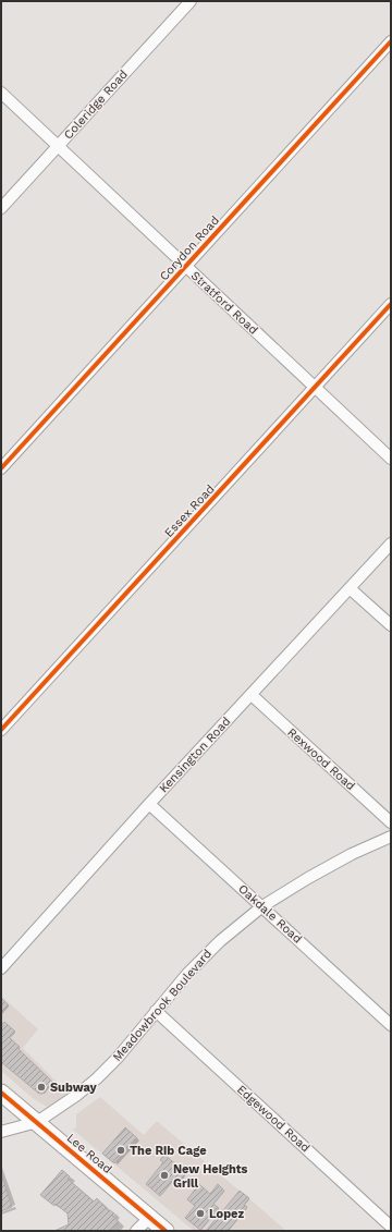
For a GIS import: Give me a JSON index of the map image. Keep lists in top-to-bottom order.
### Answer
{
  "streets": {
    "main road": ["Lee Road"],
    "street": [
      "Coleridge Road",
      "Corydon Road",
      "Stratford Road",
      "Essex Road",
      "Kensington Road",
      "Rexwood Road",
      "Oakdale Road",
      "Meadowbrook Boulevard",
      "Edgewood Road"
    ]
  },
  "crossings": [
    ["Coleridge Road", "Stratford Road"],
    ["Corydon Road", "Stratford Road"],
    ["Stratford Road", "Essex Road"],
    ["Kensington Road", "Rexwood Road"],
    ["Kensington Road", "Oakdale Road"],
    ["Oakdale Road", "Meadowbrook Boulevard"],
    ["Meadowbrook Boulevard", "Edgewood Road"],
    ["Meadowbrook Boulevard", "Lee Road"]
  ],
  "places": [
    "Subway",
    "The Rib Cage",
    "New Heights Grill",
    "Lopez"
  ]
}
